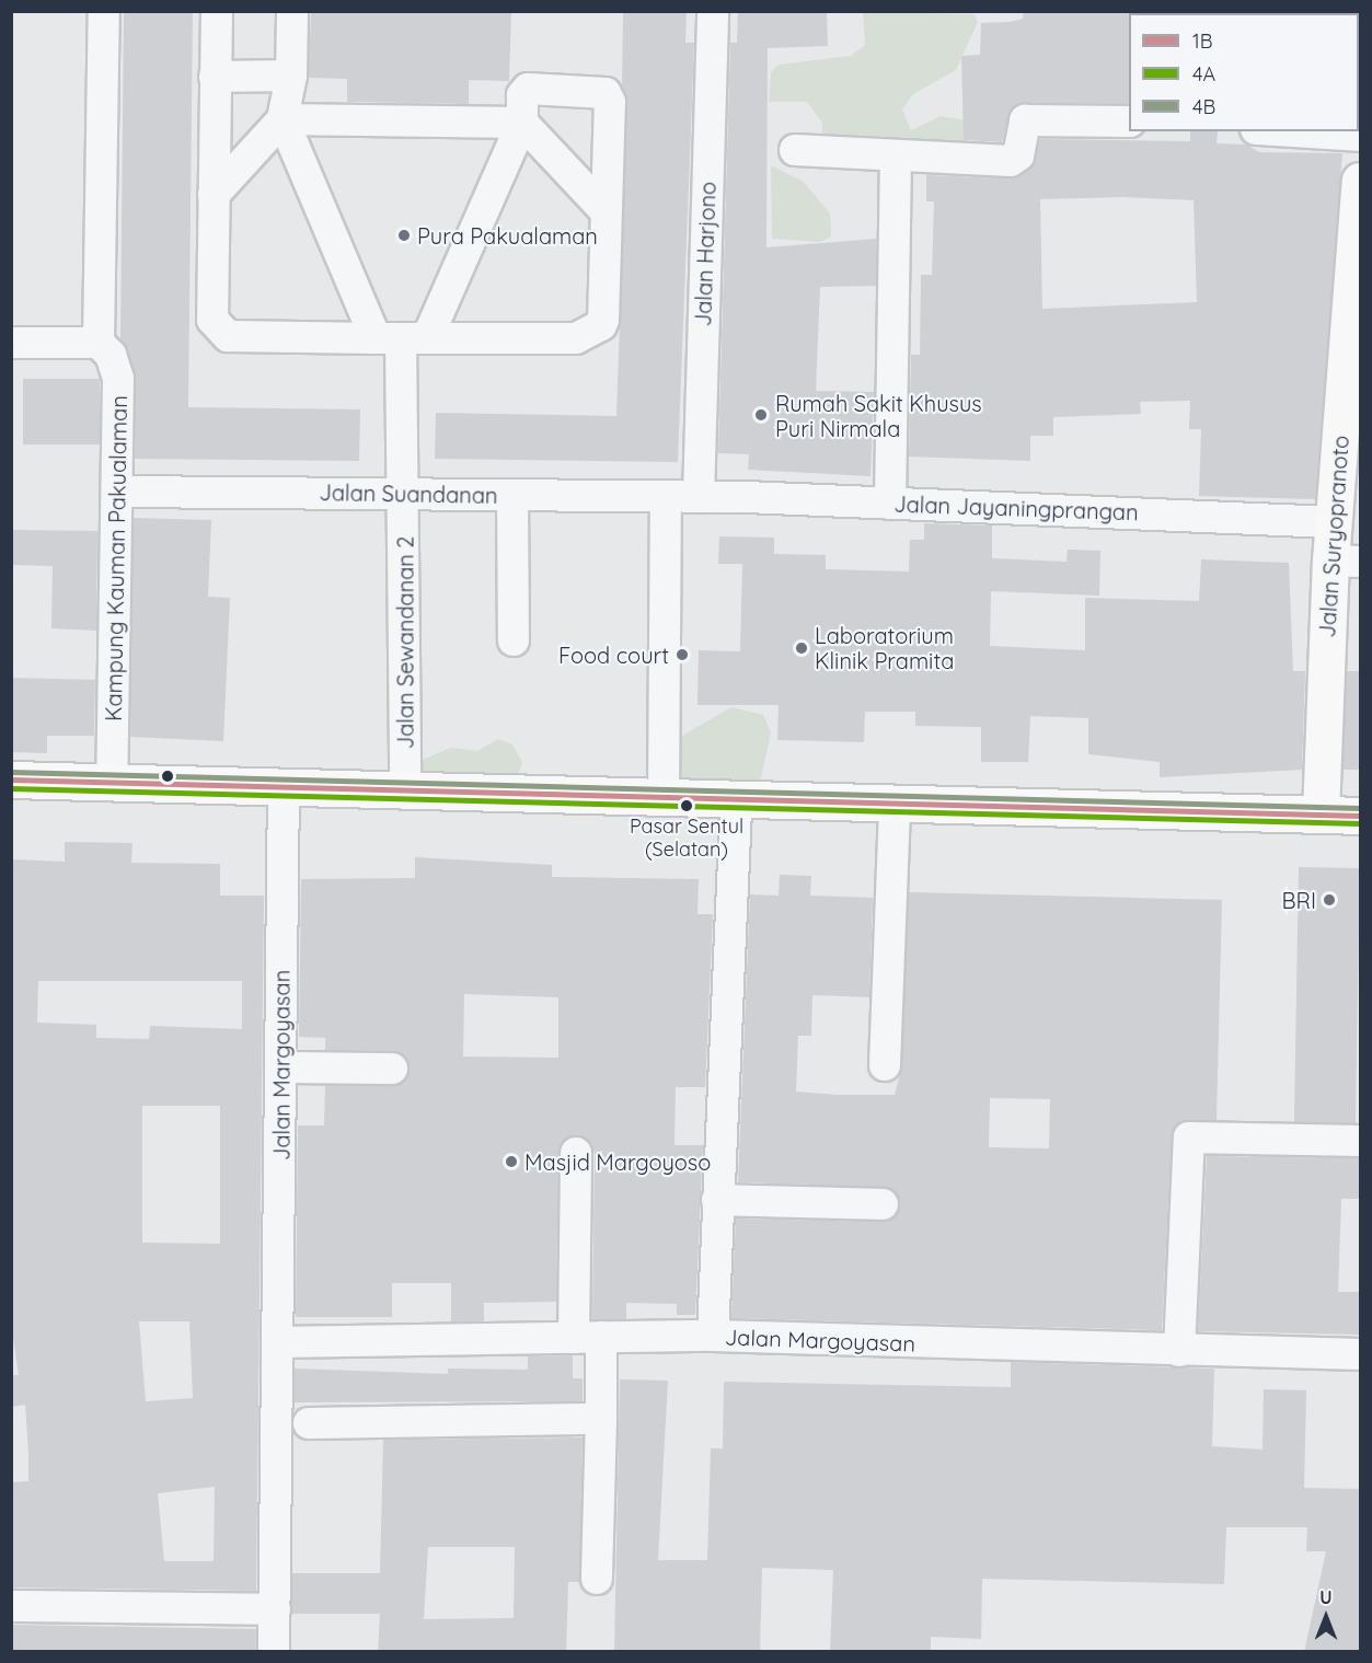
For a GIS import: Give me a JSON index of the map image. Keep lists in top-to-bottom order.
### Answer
{
  "streets": {
    "main road": ["Jalan Suryopranoto"],
    "street": [
      "Jalan Harjono",
      "Jalan Suandanan",
      "Jalan Jayaningprangan",
      "Kampung Kauman Pakualaman",
      "Jalan Sewandanan 2",
      "Jalan Margoyasan"
    ]
  },
  "crossings": [
    ["Jalan Harjono", "Jalan Suandanan"],
    ["Jalan Harjono", "Jalan Jayaningprangan"],
    ["Jalan Suandanan", "Jalan Jayaningprangan"],
    ["Jalan Suandanan", "Kampung Kauman Pakualaman"],
    ["Jalan Suandanan", "Jalan Sewandanan 2"],
    ["Jalan Jayaningprangan", "Jalan Suryopranoto"]
  ],
  "places": [
    "Pura Pakualaman",
    "Rumah Sakit Khusus Puri Nirmala",
    "Laboratorium Klinik Pramita",
    "Food court",
    "Pasar Sentul (Selatan)",
    "BRI",
    "Masjid Margoyoso"
  ],
  "lines": ["transit line 4B", "transit line 1B", "transit line 4A"],
  "legend": ["1B", "4A", "4B"],
  "north": "top"
}
